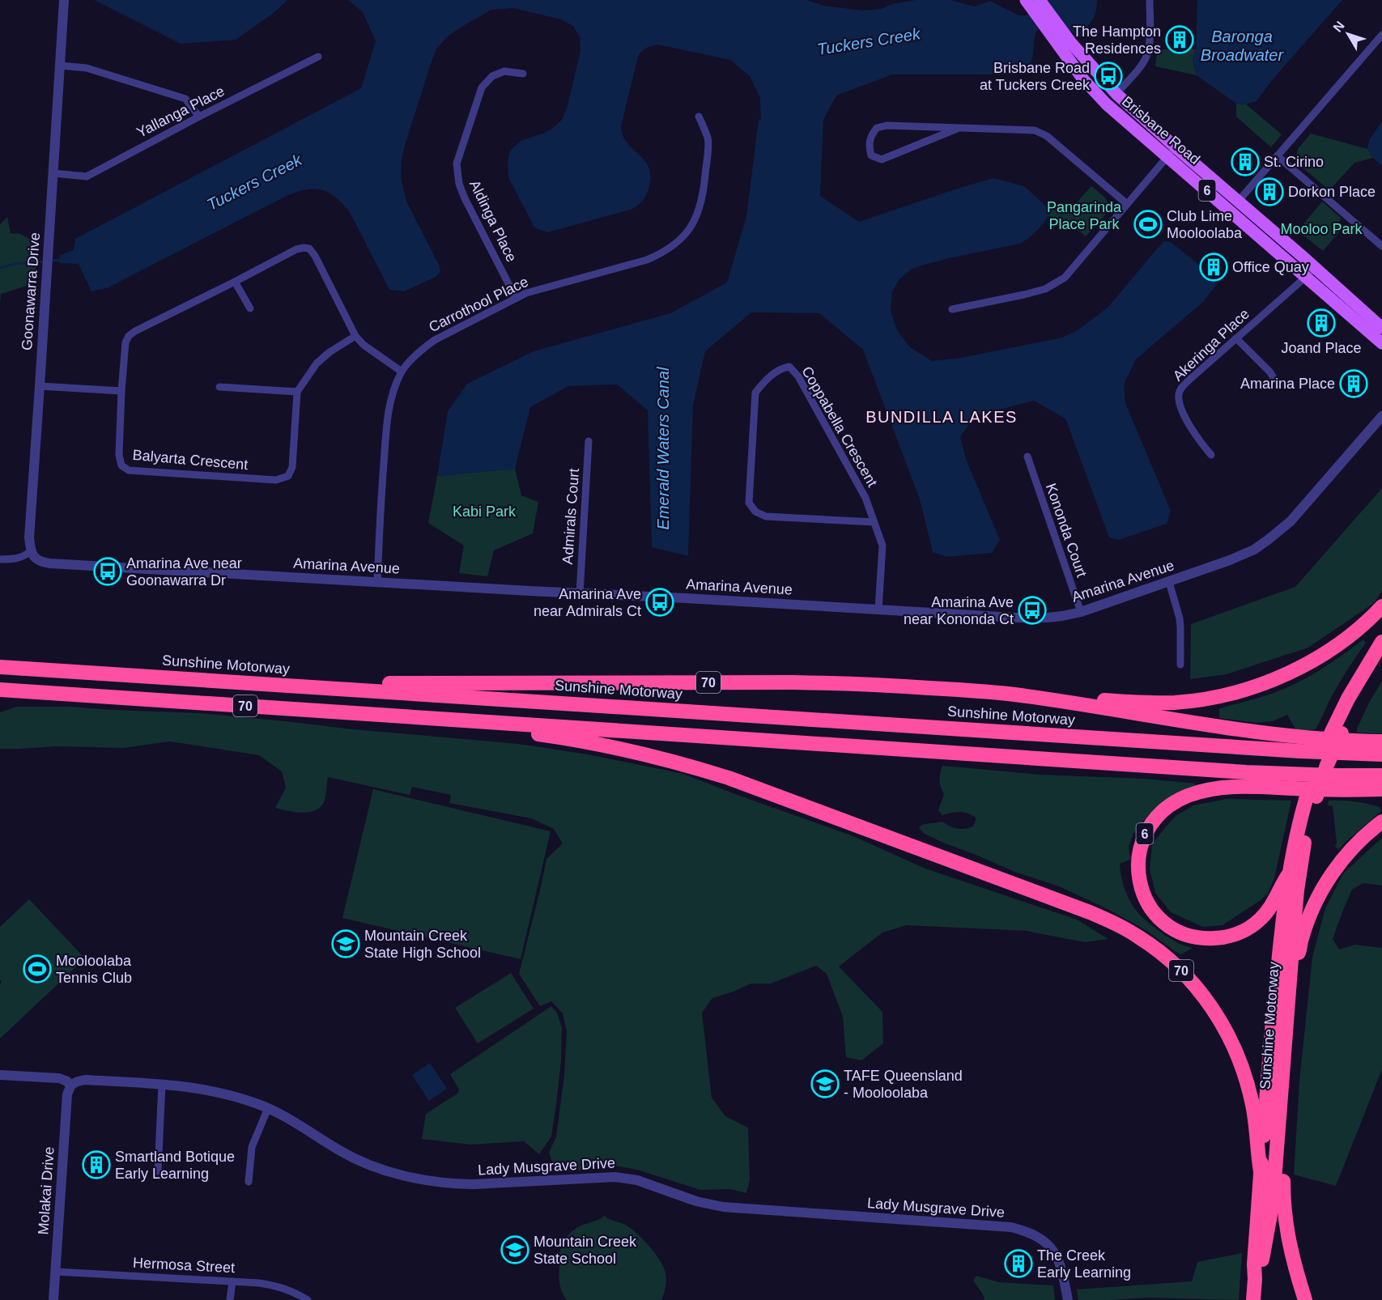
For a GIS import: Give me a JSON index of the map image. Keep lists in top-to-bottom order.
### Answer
{
  "streets": {
    "highway": ["6", "Sunshine Motorway", "70"],
    "main road": ["Brisbane Road"],
    "street": [
      "Yallanga Place",
      "Aldinga Place",
      "Goonawarra Drive",
      "Carrothool Place",
      "Akeringa Place",
      "Coppabella Crescent",
      "Balyarta Crescent",
      "Admirals Court",
      "Kononda Court",
      "Amarina Avenue",
      "Lady Musgrave Drive",
      "Molakai Drive",
      "Hermosa Street"
    ]
  },
  "crossings": [
    ["Yallanga Place", "Goonawarra Drive"],
    ["Brisbane Road", "Akeringa Place"],
    ["6", "Sunshine Motorway"],
    ["Aldinga Place", "Carrothool Place"],
    ["Goonawarra Drive", "Amarina Avenue"],
    ["Carrothool Place", "Balyarta Crescent"],
    ["Carrothool Place", "Amarina Avenue"],
    ["Coppabella Crescent", "Amarina Avenue"],
    ["Admirals Court", "Amarina Avenue"],
    ["Kononda Court", "Amarina Avenue"],
    ["Sunshine Motorway", "70"],
    ["Lady Musgrave Drive", "Molakai Drive"],
    ["Molakai Drive", "Hermosa Street"]
  ],
  "districts": ["BUNDILLA LAKES"],
  "water": ["Baronga Broadwater", "Tuckers Creek", "Emerald Waters Canal"],
  "parks": ["Pangarinda Place Park", "Mooloo Park", "Kabi Park"],
  "places": {
    "building": [
      "The Hampton Residences",
      "St. Cirino",
      "Dorkon Place",
      "Office Quay",
      "Joand Place",
      "Amarina Place",
      "Smartland Botique Early Learning",
      "The Creek Early Learning"
    ],
    "bus stop": [
      "Brisbane Road at Tuckers Creek",
      "Amarina Ave near Goonawarra Dr",
      "Amarina Ave near Admirals Ct",
      "Amarina Ave near Kononda Ct"
    ],
    "sports": ["Club Lime Mooloolaba", "Mooloolaba Tennis Club"],
    "school or university": ["Mountain Creek State High School", "TAFE Queensland - Mooloolaba", "Mountain Creek State School"]
  },
  "north": "top left"
}
